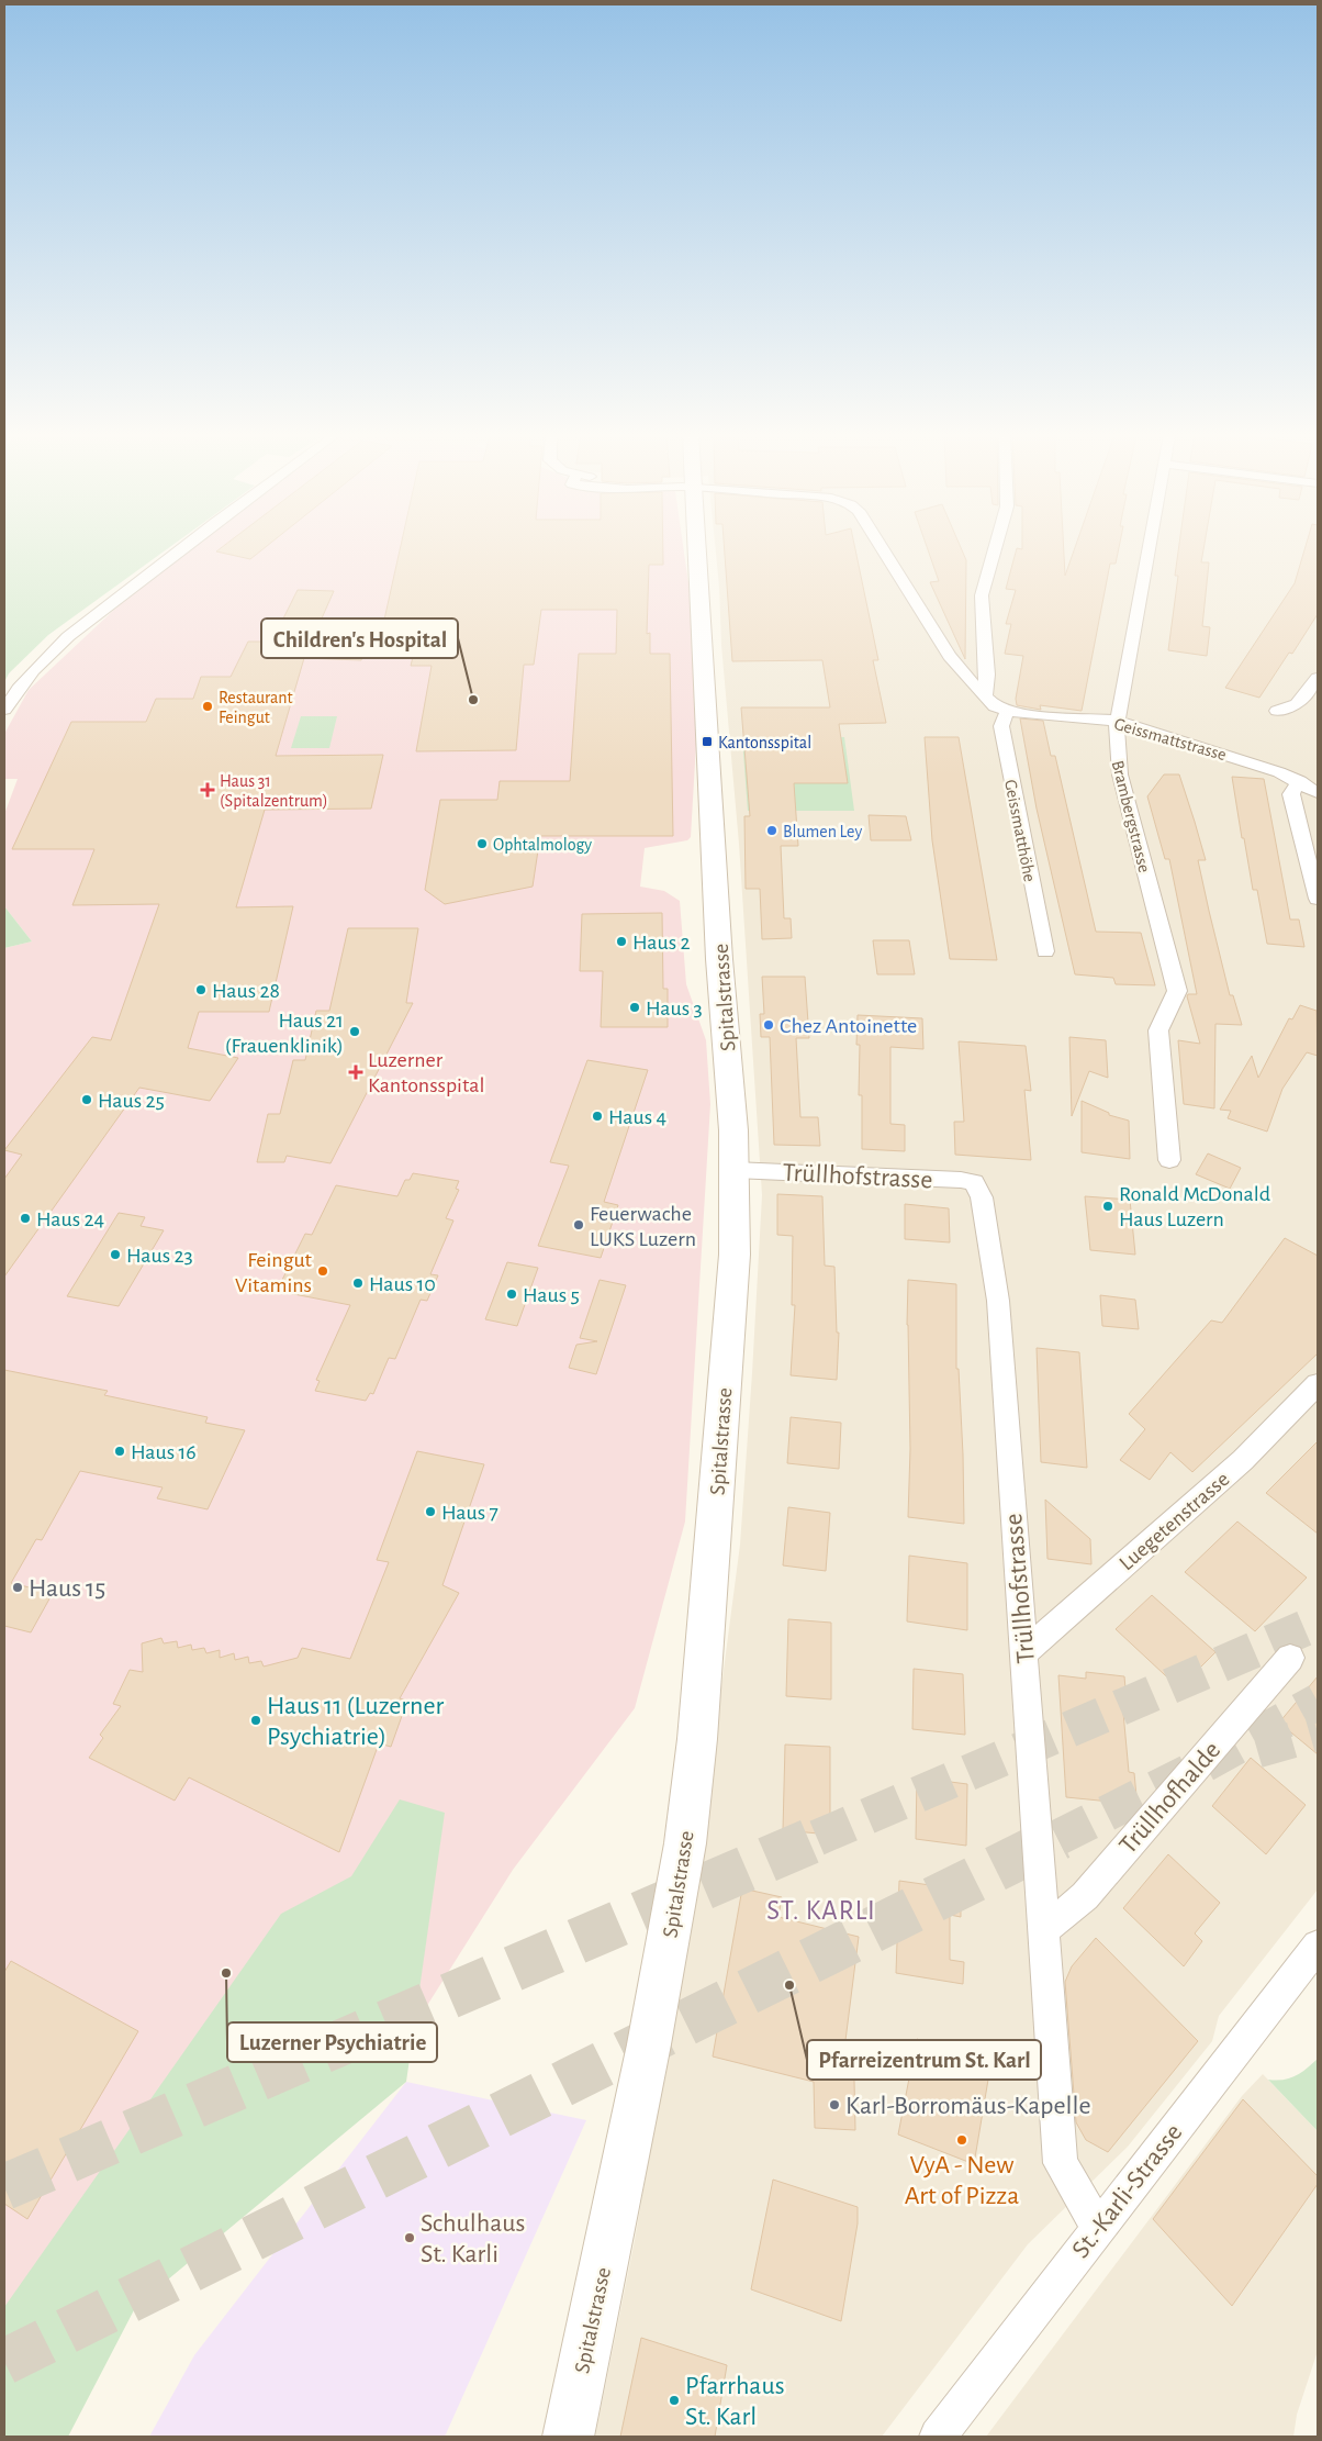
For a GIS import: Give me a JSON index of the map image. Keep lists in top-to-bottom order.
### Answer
{
  "streets": {
    "main road": ["Spitalstrasse"],
    "street": [
      "Geissmattstrasse",
      "Brambergstrasse",
      "Geissmatthöhe",
      "Trüllhofstrasse",
      "Luegetenstrasse",
      "Trüllhofhalde",
      "St.-Karli-Strasse"
    ]
  },
  "crossings": [
    ["Geissmattstrasse", "Brambergstrasse"],
    ["Geissmattstrasse", "Geissmatthöhe"],
    ["Spitalstrasse", "Trüllhofstrasse"],
    ["Trüllhofstrasse", "Luegetenstrasse"],
    ["Trüllhofstrasse", "Trüllhofhalde"],
    ["Trüllhofstrasse", "St.-Karli-Strasse"]
  ],
  "districts": ["ST. KARLI"],
  "places": {
    "other": [
      "Children's Hospital",
      "Restaurant Feingut",
      "Blumen Ley",
      "Ophtalmology",
      "Haus 2",
      "Haus 28",
      "Haus 3",
      "Chez Antoinette",
      "Haus 21 (Frauenklinik)",
      "Haus 25",
      "Haus 4",
      "Ronald McDonald Haus Luzern",
      "Haus 24",
      "Feuerwache LUKS Luzern",
      "Haus 23",
      "Feingut Vitamins",
      "Haus 10",
      "Haus 5",
      "Haus 16",
      "Haus 7",
      "Haus 15",
      "Haus 11 (Luzerner Psychiatrie)",
      "Luzerner Psychiatrie",
      "Pfarreizentrum St. Karl",
      "Karl-Borromäus-Kapelle",
      "VyA - New Art of Pizza",
      "Schulhaus St. Karli",
      "Pfarrhaus St. Karl"
    ],
    "transit": ["Kantonsspital"],
    "health": ["Haus 31 (Spitalzentrum)", "Luzerner Kantonsspital"]
  }
}
